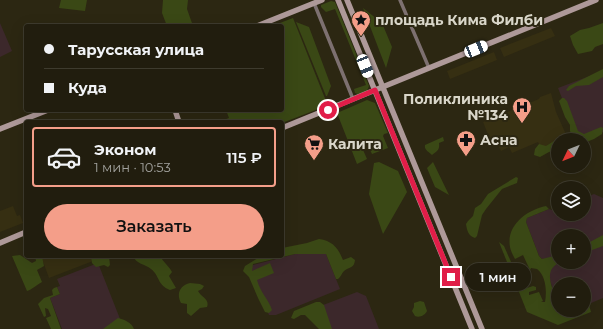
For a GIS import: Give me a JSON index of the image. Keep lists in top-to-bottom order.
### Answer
{
  "places": {
    "place": ["площадь Кима Филби"],
    "hospital": ["Поликлиника №134"],
    "pharmacy": ["Асна"],
    "supermarket": ["Калита"]
  },
  "north": "bottom left",
  "page": {
    "banner": ["Тарусская улица", "Куда"],
    "list": [
      {
        "name": "Эконом",
        "note": "1 мин · 10:53",
        "value": "115 ₽"
      }
    ],
    "map_buttons": ["+", "−"],
    "buttons": "Заказать",
    "bubble": "1 мин"
  }
}
